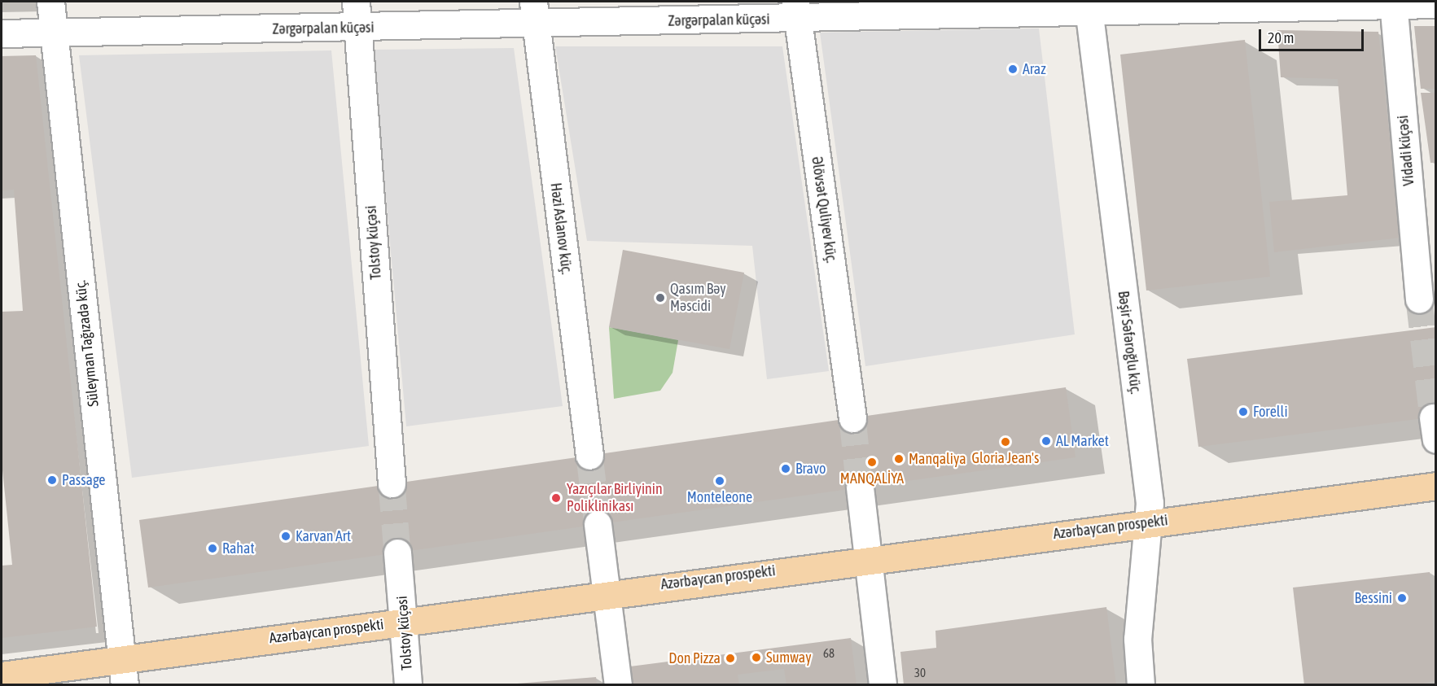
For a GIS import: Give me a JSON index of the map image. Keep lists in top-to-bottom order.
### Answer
{
  "streets": {
    "main road": ["Azərbaycan prospekti"],
    "street": [
      "Zərgərpalan küçəsi",
      "Vidadi küçəsi",
      "Əlövsət Quliyev küç.",
      "Həzi Aslanov küç.",
      "Tolstoy küçəsi",
      "Bəşir Səfəroğlu küç.",
      "Süleyman Tağızadə küç."
    ]
  },
  "crossings": [
    ["Zərgərpalan küçəsi", "Vidadi küçəsi"],
    ["Zərgərpalan küçəsi", "Əlövsət Quliyev küç."],
    ["Zərgərpalan küçəsi", "Həzi Aslanov küç."],
    ["Zərgərpalan küçəsi", "Tolstoy küçəsi"],
    ["Zərgərpalan küçəsi", "Bəşir Səfəroğlu küç."],
    ["Zərgərpalan küçəsi", "Süleyman Tağızadə küç."],
    ["Tolstoy küçəsi", "Azərbaycan prospekti"],
    ["Bəşir Səfəroğlu küç.", "Azərbaycan prospekti"],
    ["Süleyman Tağızadə küç.", "Azərbaycan prospekti"]
  ],
  "places": [
    "Araz",
    "Qasım Bəy Məscidi",
    "Forelli",
    "AL Market",
    "Gloria Jean's",
    "Manqaliya",
    "MANQALİYA",
    "Bravo",
    "Passage",
    "Monteleone",
    "Yazıçılar Birliyinin Poliklinikası",
    "Karvan Art",
    "Rahat",
    "Bessini",
    "Sumway",
    "Don Pizza"
  ],
  "house_numbers": ["68", "30"],
  "scale_bar": "20 m"
}
